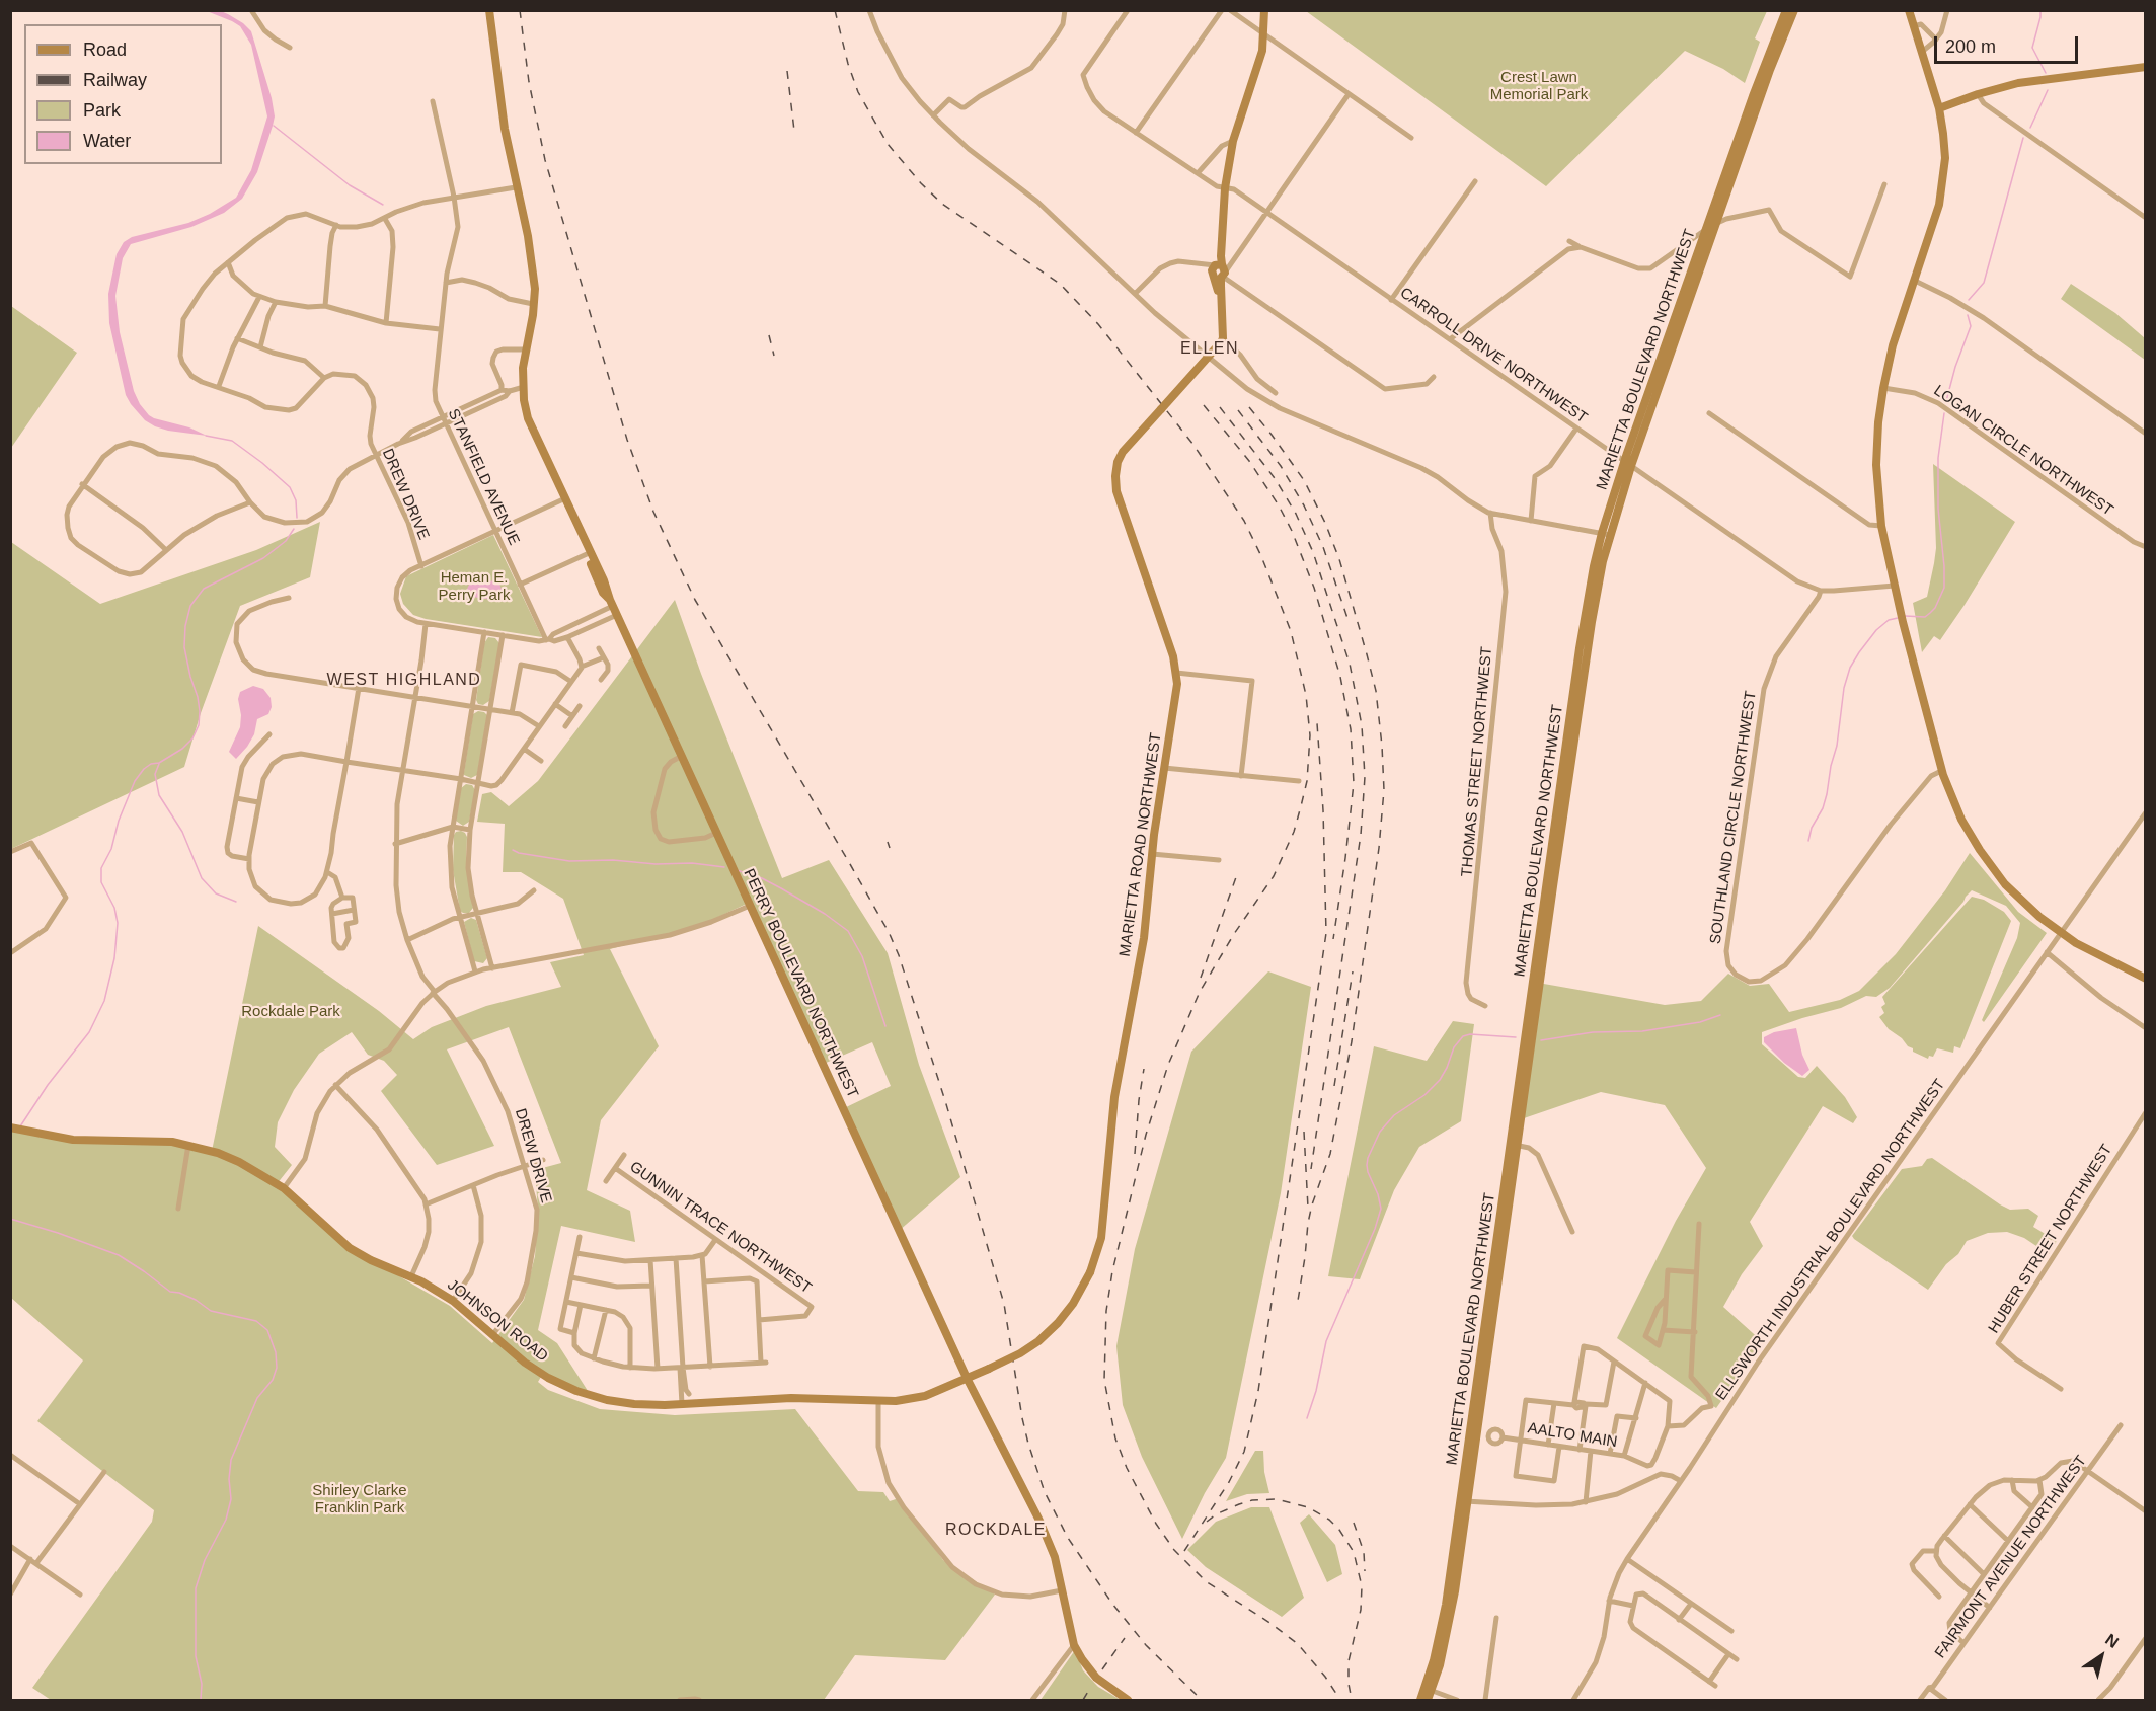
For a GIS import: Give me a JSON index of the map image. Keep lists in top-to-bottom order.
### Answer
{
  "streets": {
    "street": [
      "CARROLL DRIVE NORTHWEST",
      "MARIETTA BOULEVARD NORTHWEST",
      "LOGAN CIRCLE NORTHWEST",
      "STANFIELD AVENUE",
      "DREW DRIVE",
      "THOMAS STREET NORTHWEST",
      "SOUTHLAND CIRCLE NORTHWEST",
      "MARIETTA ROAD NORTHWEST",
      "PERRY BOULEVARD NORTHWEST",
      "GUNNIN TRACE NORTHWEST",
      "HUBER STREET NORTHWEST",
      "ELLSWORTH INDUSTRIAL BOULEVARD NORTHWEST",
      "JOHNSON ROAD",
      "AALTO MAIN",
      "FAIRMONT AVENUE NORTHWEST"
    ]
  },
  "crossings": [
    ["CARROLL DRIVE NORTHWEST", "MARIETTA BOULEVARD NORTHWEST"],
    ["CARROLL DRIVE NORTHWEST", "SOUTHLAND CIRCLE NORTHWEST"],
    ["DREW DRIVE", "JOHNSON ROAD"],
    ["MARIETTA ROAD NORTHWEST", "PERRY BOULEVARD NORTHWEST"],
    ["MARIETTA ROAD NORTHWEST", "JOHNSON ROAD"],
    ["PERRY BOULEVARD NORTHWEST", "JOHNSON ROAD"]
  ],
  "districts": ["ELLEN", "WEST HIGHLAND", "ROCKDALE"],
  "parks": [
    "Crest Lawn Memorial Park",
    "Heman E. Perry Park",
    "Rockdale Park",
    "Shirley Clarke Franklin Park"
  ],
  "legend": [
    "Road",
    "Railway",
    "Park",
    "Water"
  ],
  "scale_bar": "200 m",
  "north": "top right"
}
